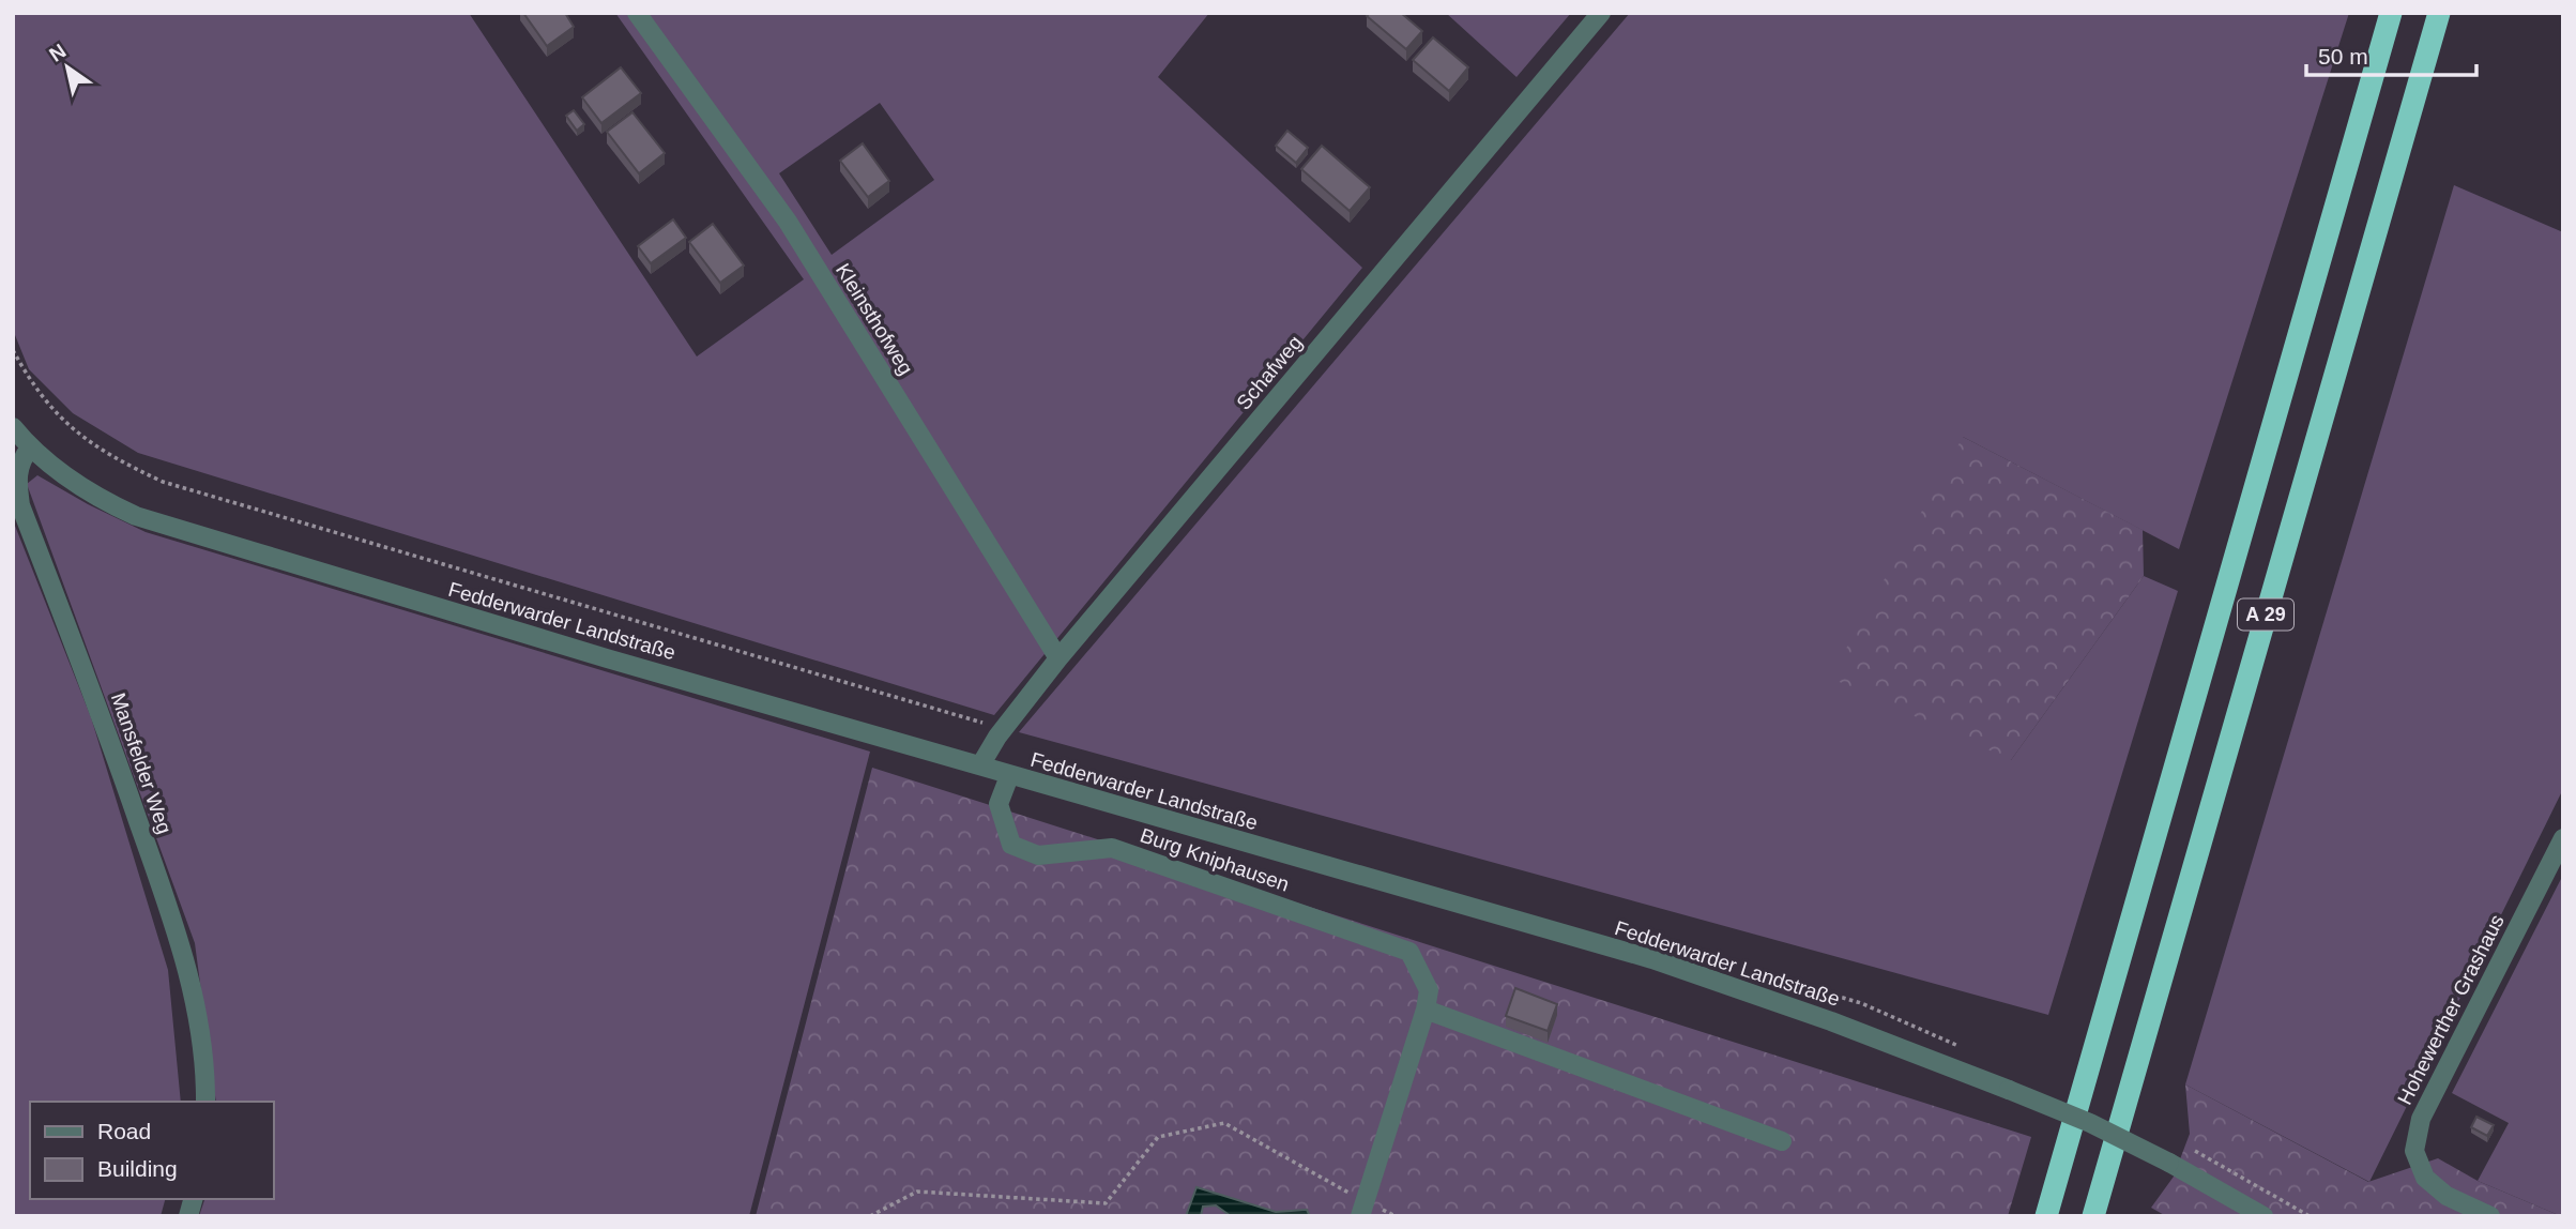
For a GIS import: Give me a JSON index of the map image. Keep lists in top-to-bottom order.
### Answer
{
  "streets": {
    "highway": ["A 29"],
    "street": [
      "Kleinsthofweg",
      "Schafweg",
      "Fedderwarder Landstraße",
      "Mansfelder Weg",
      "Burg Kniphausen",
      "Hohewerther Grashaus"
    ]
  },
  "crossings": [
    ["Kleinsthofweg", "Schafweg"],
    ["Schafweg", "Fedderwarder Landstraße"],
    ["Fedderwarder Landstraße", "Mansfelder Weg"],
    ["Fedderwarder Landstraße", "Burg Kniphausen"]
  ],
  "legend": ["Road", "Building"],
  "scale_bar": "50 m",
  "north": "top left"
}
